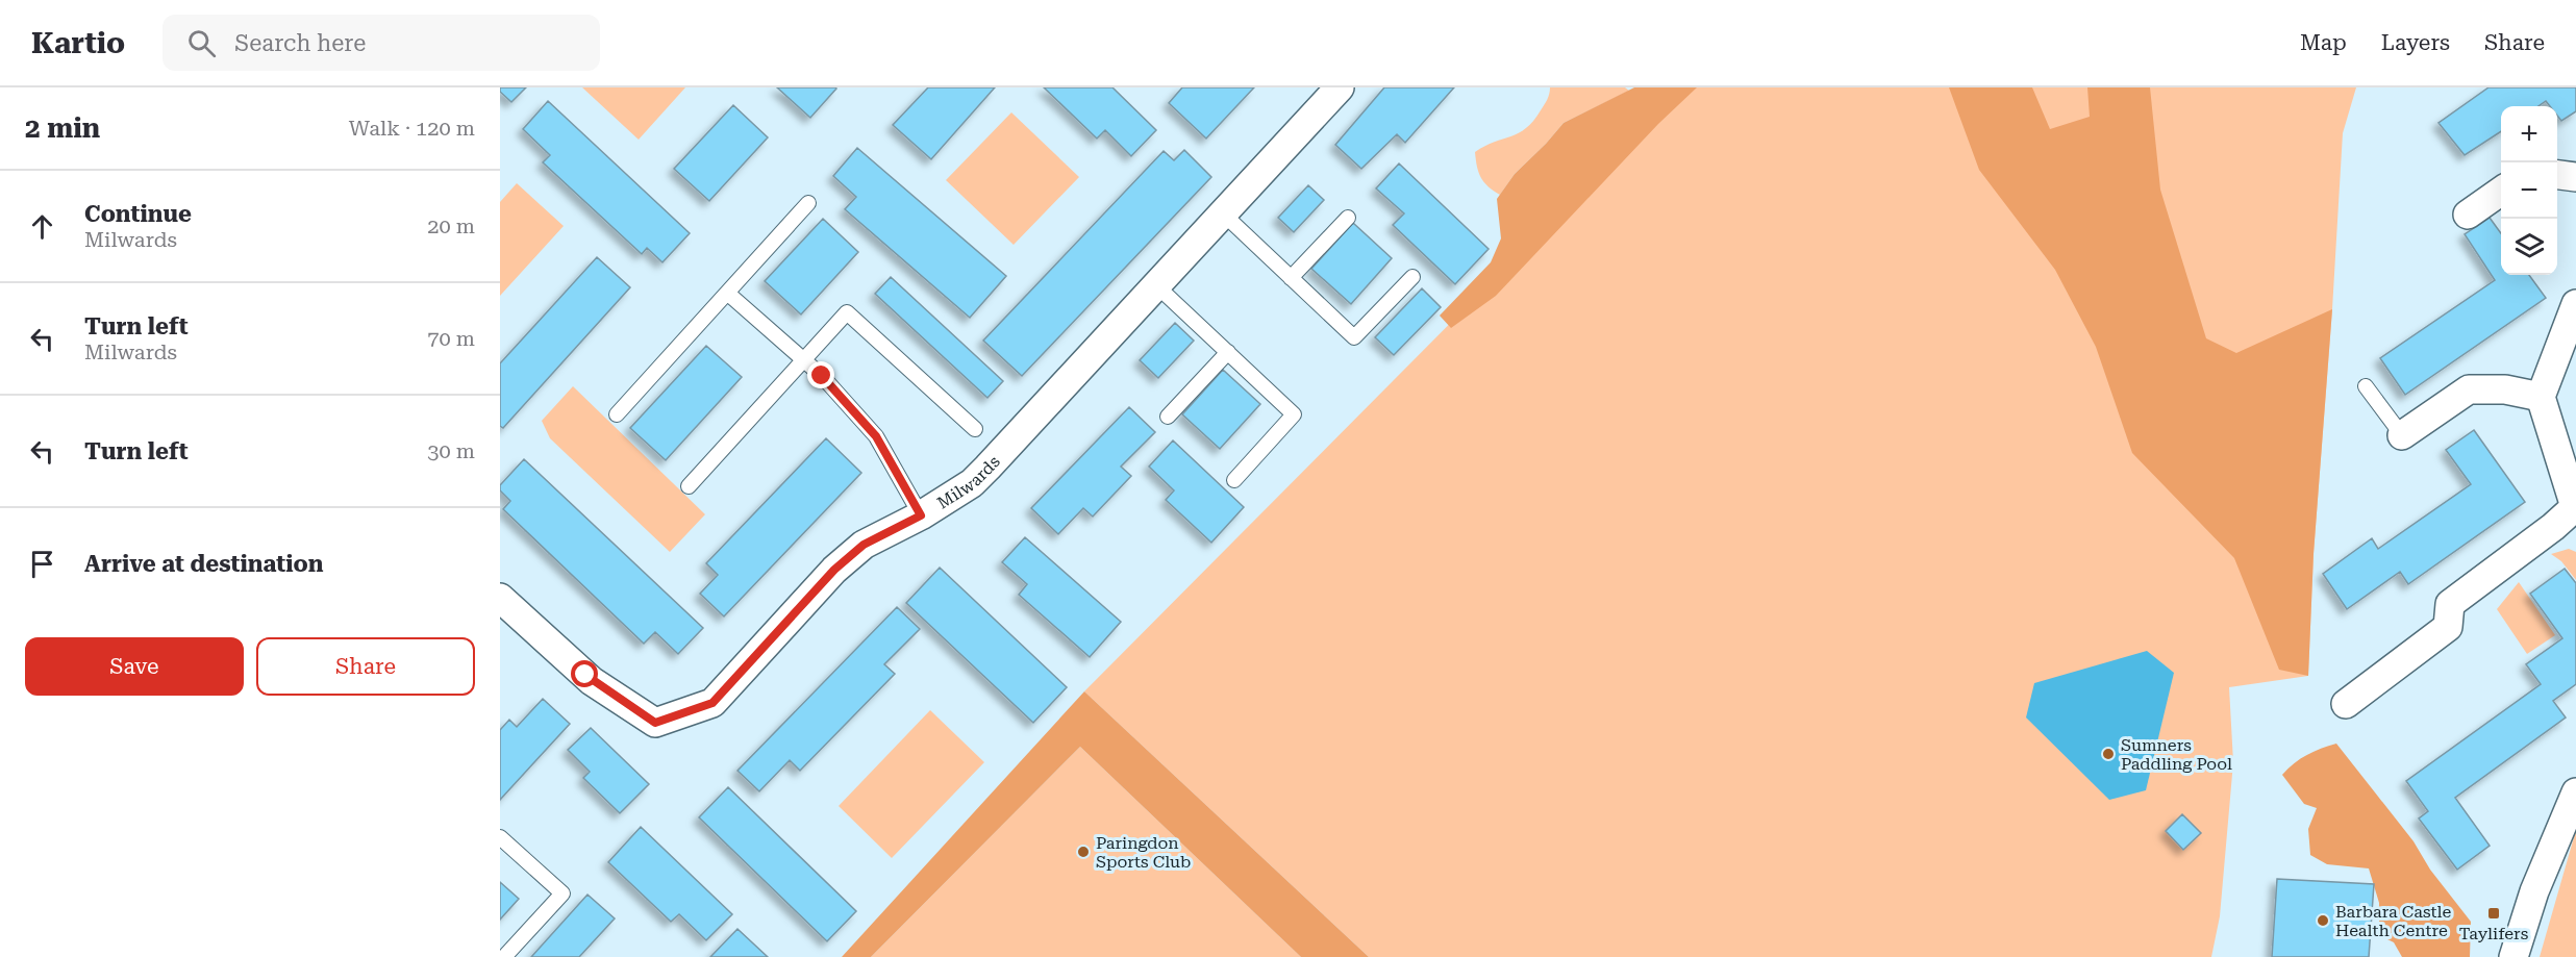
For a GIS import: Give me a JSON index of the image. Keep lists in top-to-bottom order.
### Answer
{
  "streets": {
    "street": ["Milwards"]
  },
  "places": {
    "other": ["Sumners Paddling Pool", "Paringdon Sports Club", "Barbara Castle Health Centre"],
    "transit": ["Taylifers"]
  },
  "page": {
    "header": "Kartio",
    "search": "Search here",
    "nav": ["Map", "Layers", "Share"],
    "heading": ["2 min", "Walk · 120 m"],
    "map_buttons": ["+", "−"],
    "list": [
      ["Continue", "Milwards", "20 m"],
      ["Turn left", "Milwards", "70 m"],
      ["Turn left", "30 m"],
      "Arrive at destination"
    ],
    "buttons": ["Save", "Share"]
  }
}
